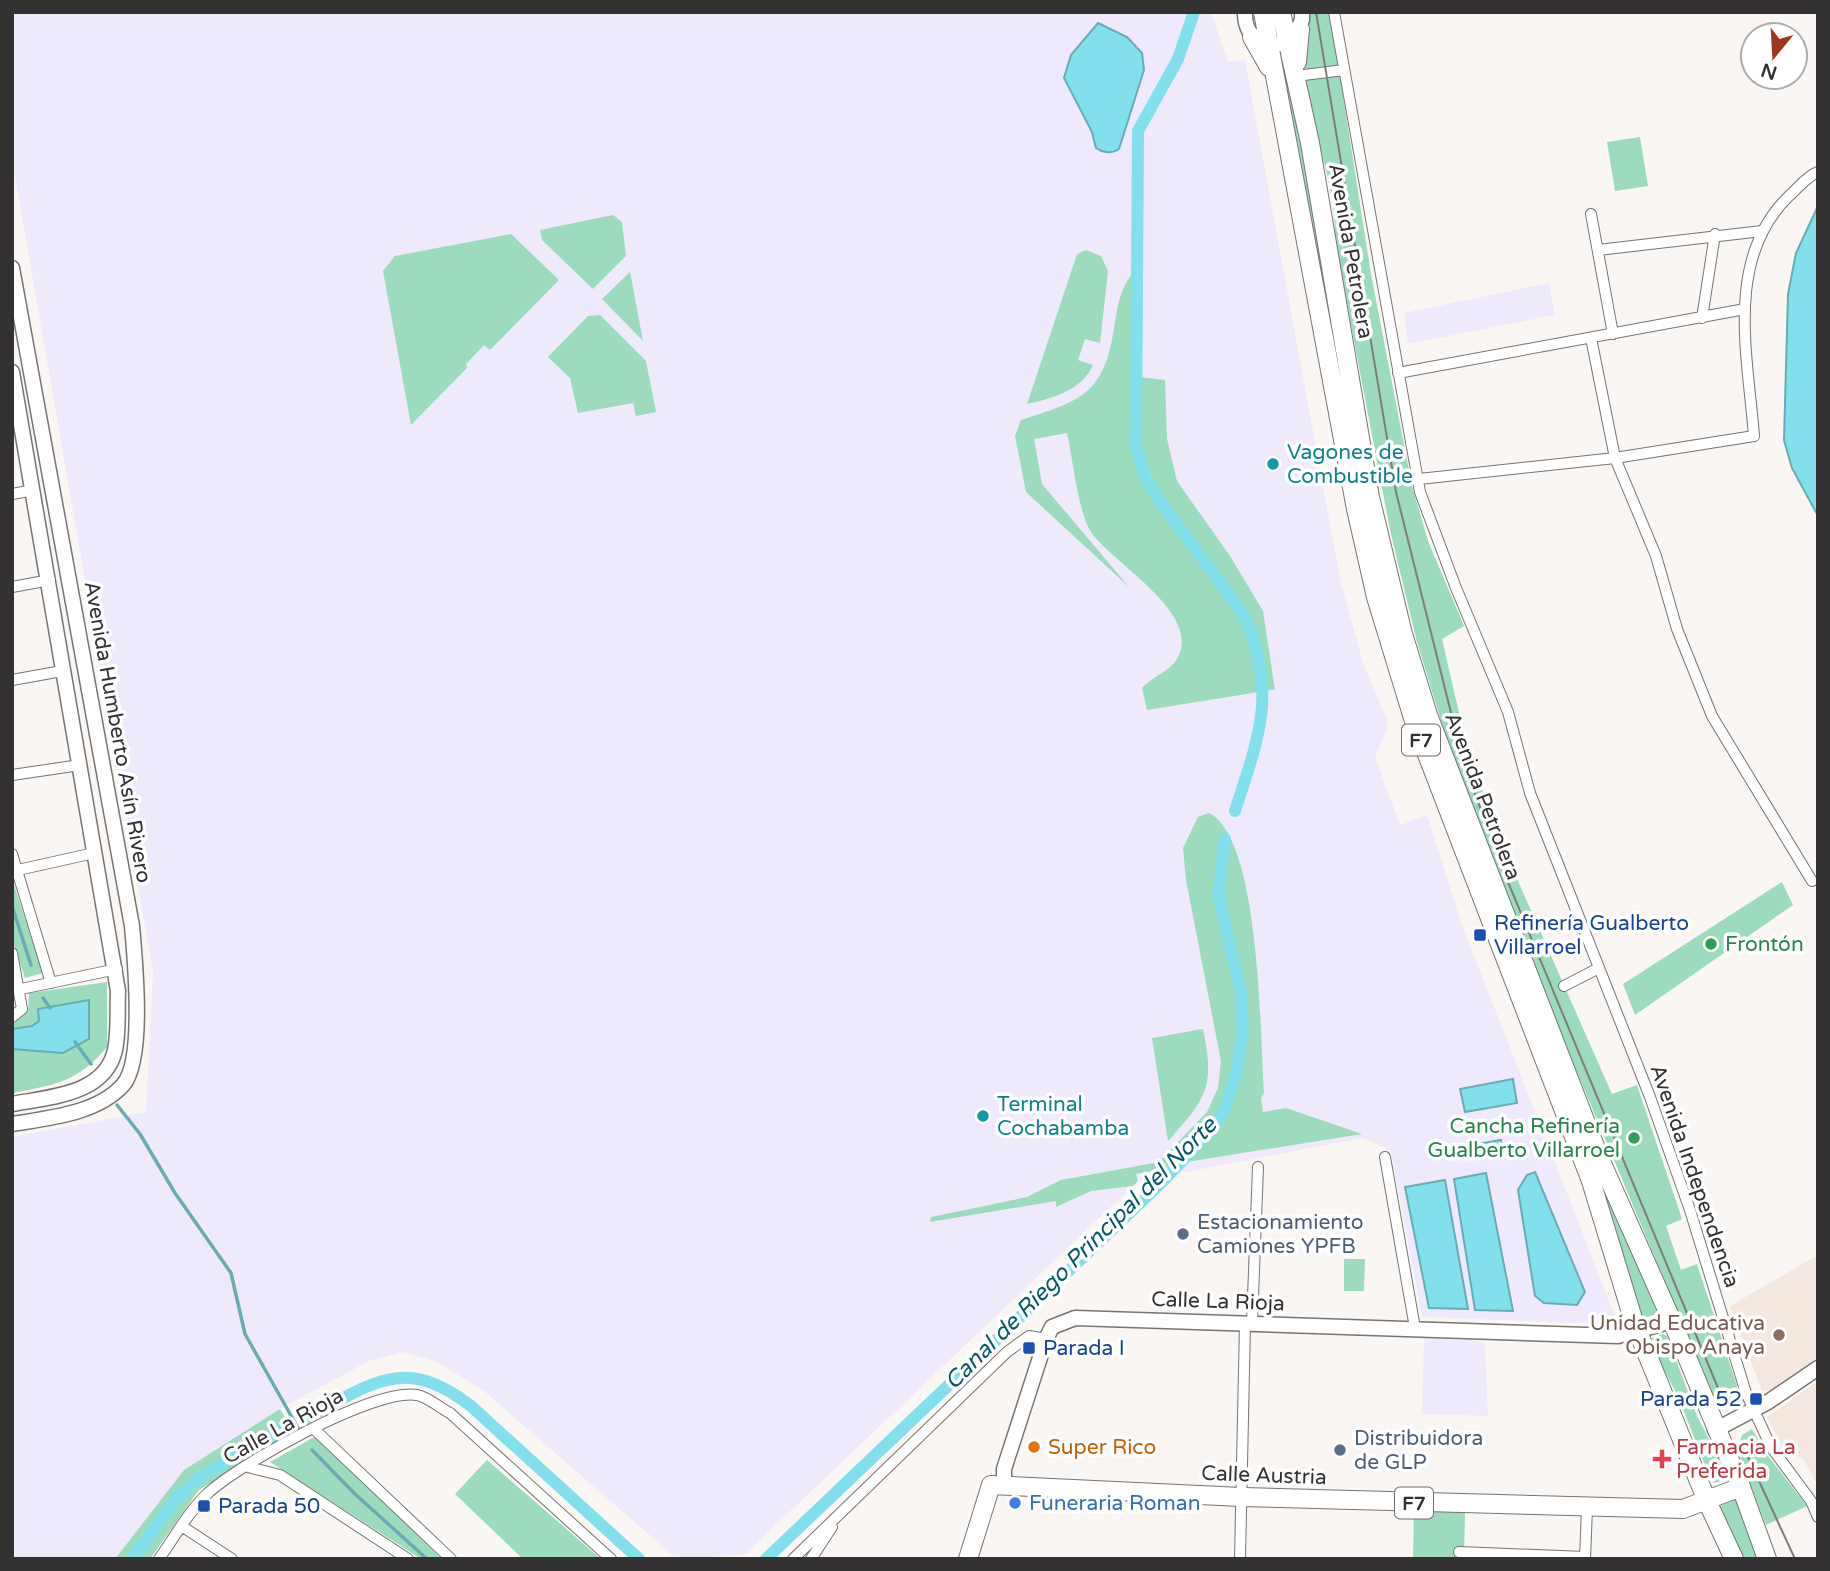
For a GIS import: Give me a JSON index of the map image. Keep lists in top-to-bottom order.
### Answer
{
  "streets": {
    "highway": ["Avenida Petrolera", "F7", "Calle Austria"],
    "street": ["Avenida Humberto Asín Rivero", "Avenida Independencia", "Calle La Rioja"]
  },
  "crossings": [
    ["Avenida Petrolera", "Calle La Rioja"],
    ["Avenida Petrolera", "Calle Austria"]
  ],
  "water": ["Canal de Riego Principal del Norte"],
  "places": {
    "other": [
      "Vagones de Combustible",
      "Frontón",
      "Terminal Cochabamba",
      "Cancha Refinería Gualberto Villarroel",
      "Estacionamiento Camiones YPFB",
      "Unidad Educativa Obispo Anaya",
      "Super Rico",
      "Distribuidora de GLP",
      "Funeraria Roman"
    ],
    "transit": [
      "Refinería Gualberto Villarroel",
      "Parada I",
      "Parada 52",
      "Parada 50"
    ],
    "health": ["Farmacia La Preferida"]
  },
  "north": "bottom"
}
